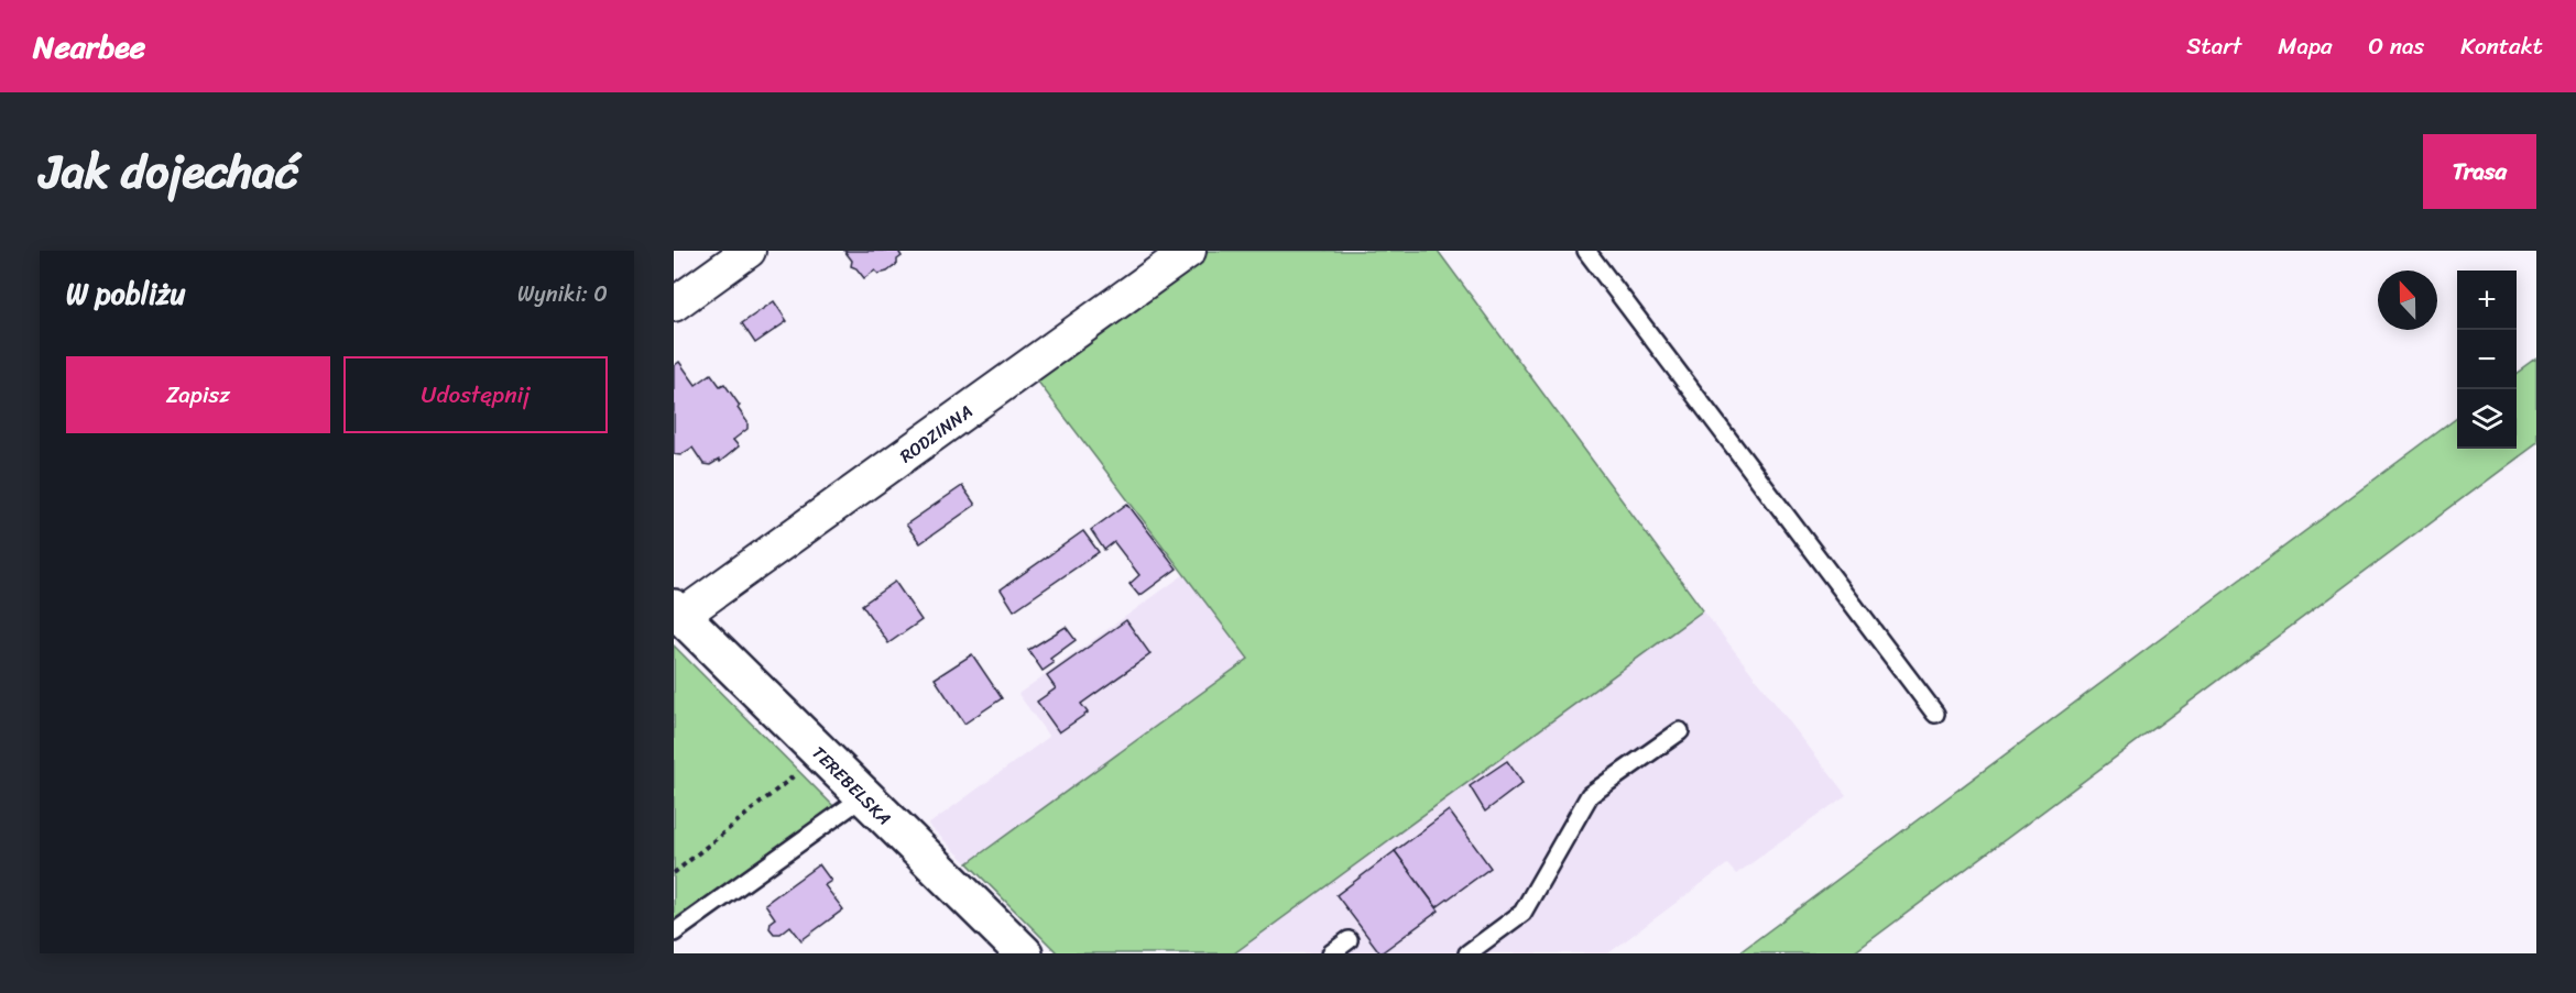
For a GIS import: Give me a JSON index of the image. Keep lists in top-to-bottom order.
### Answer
{
  "streets": {
    "street": ["RODZINNA", "TEREBELSKA"]
  },
  "crossings": [
    ["RODZINNA", "TEREBELSKA"]
  ],
  "north": "top",
  "page": {
    "header": "Nearbee",
    "nav": [
      "Start",
      "Mapa",
      "O nas",
      "Kontakt"
    ],
    "title": "Jak dojechać",
    "buttons": [
      "Trasa",
      ["Zapisz", "Udostępnij"]
    ],
    "heading": ["W pobliżu", "Wyniki: 0"],
    "map_buttons": ["+", "−"]
  }
}
